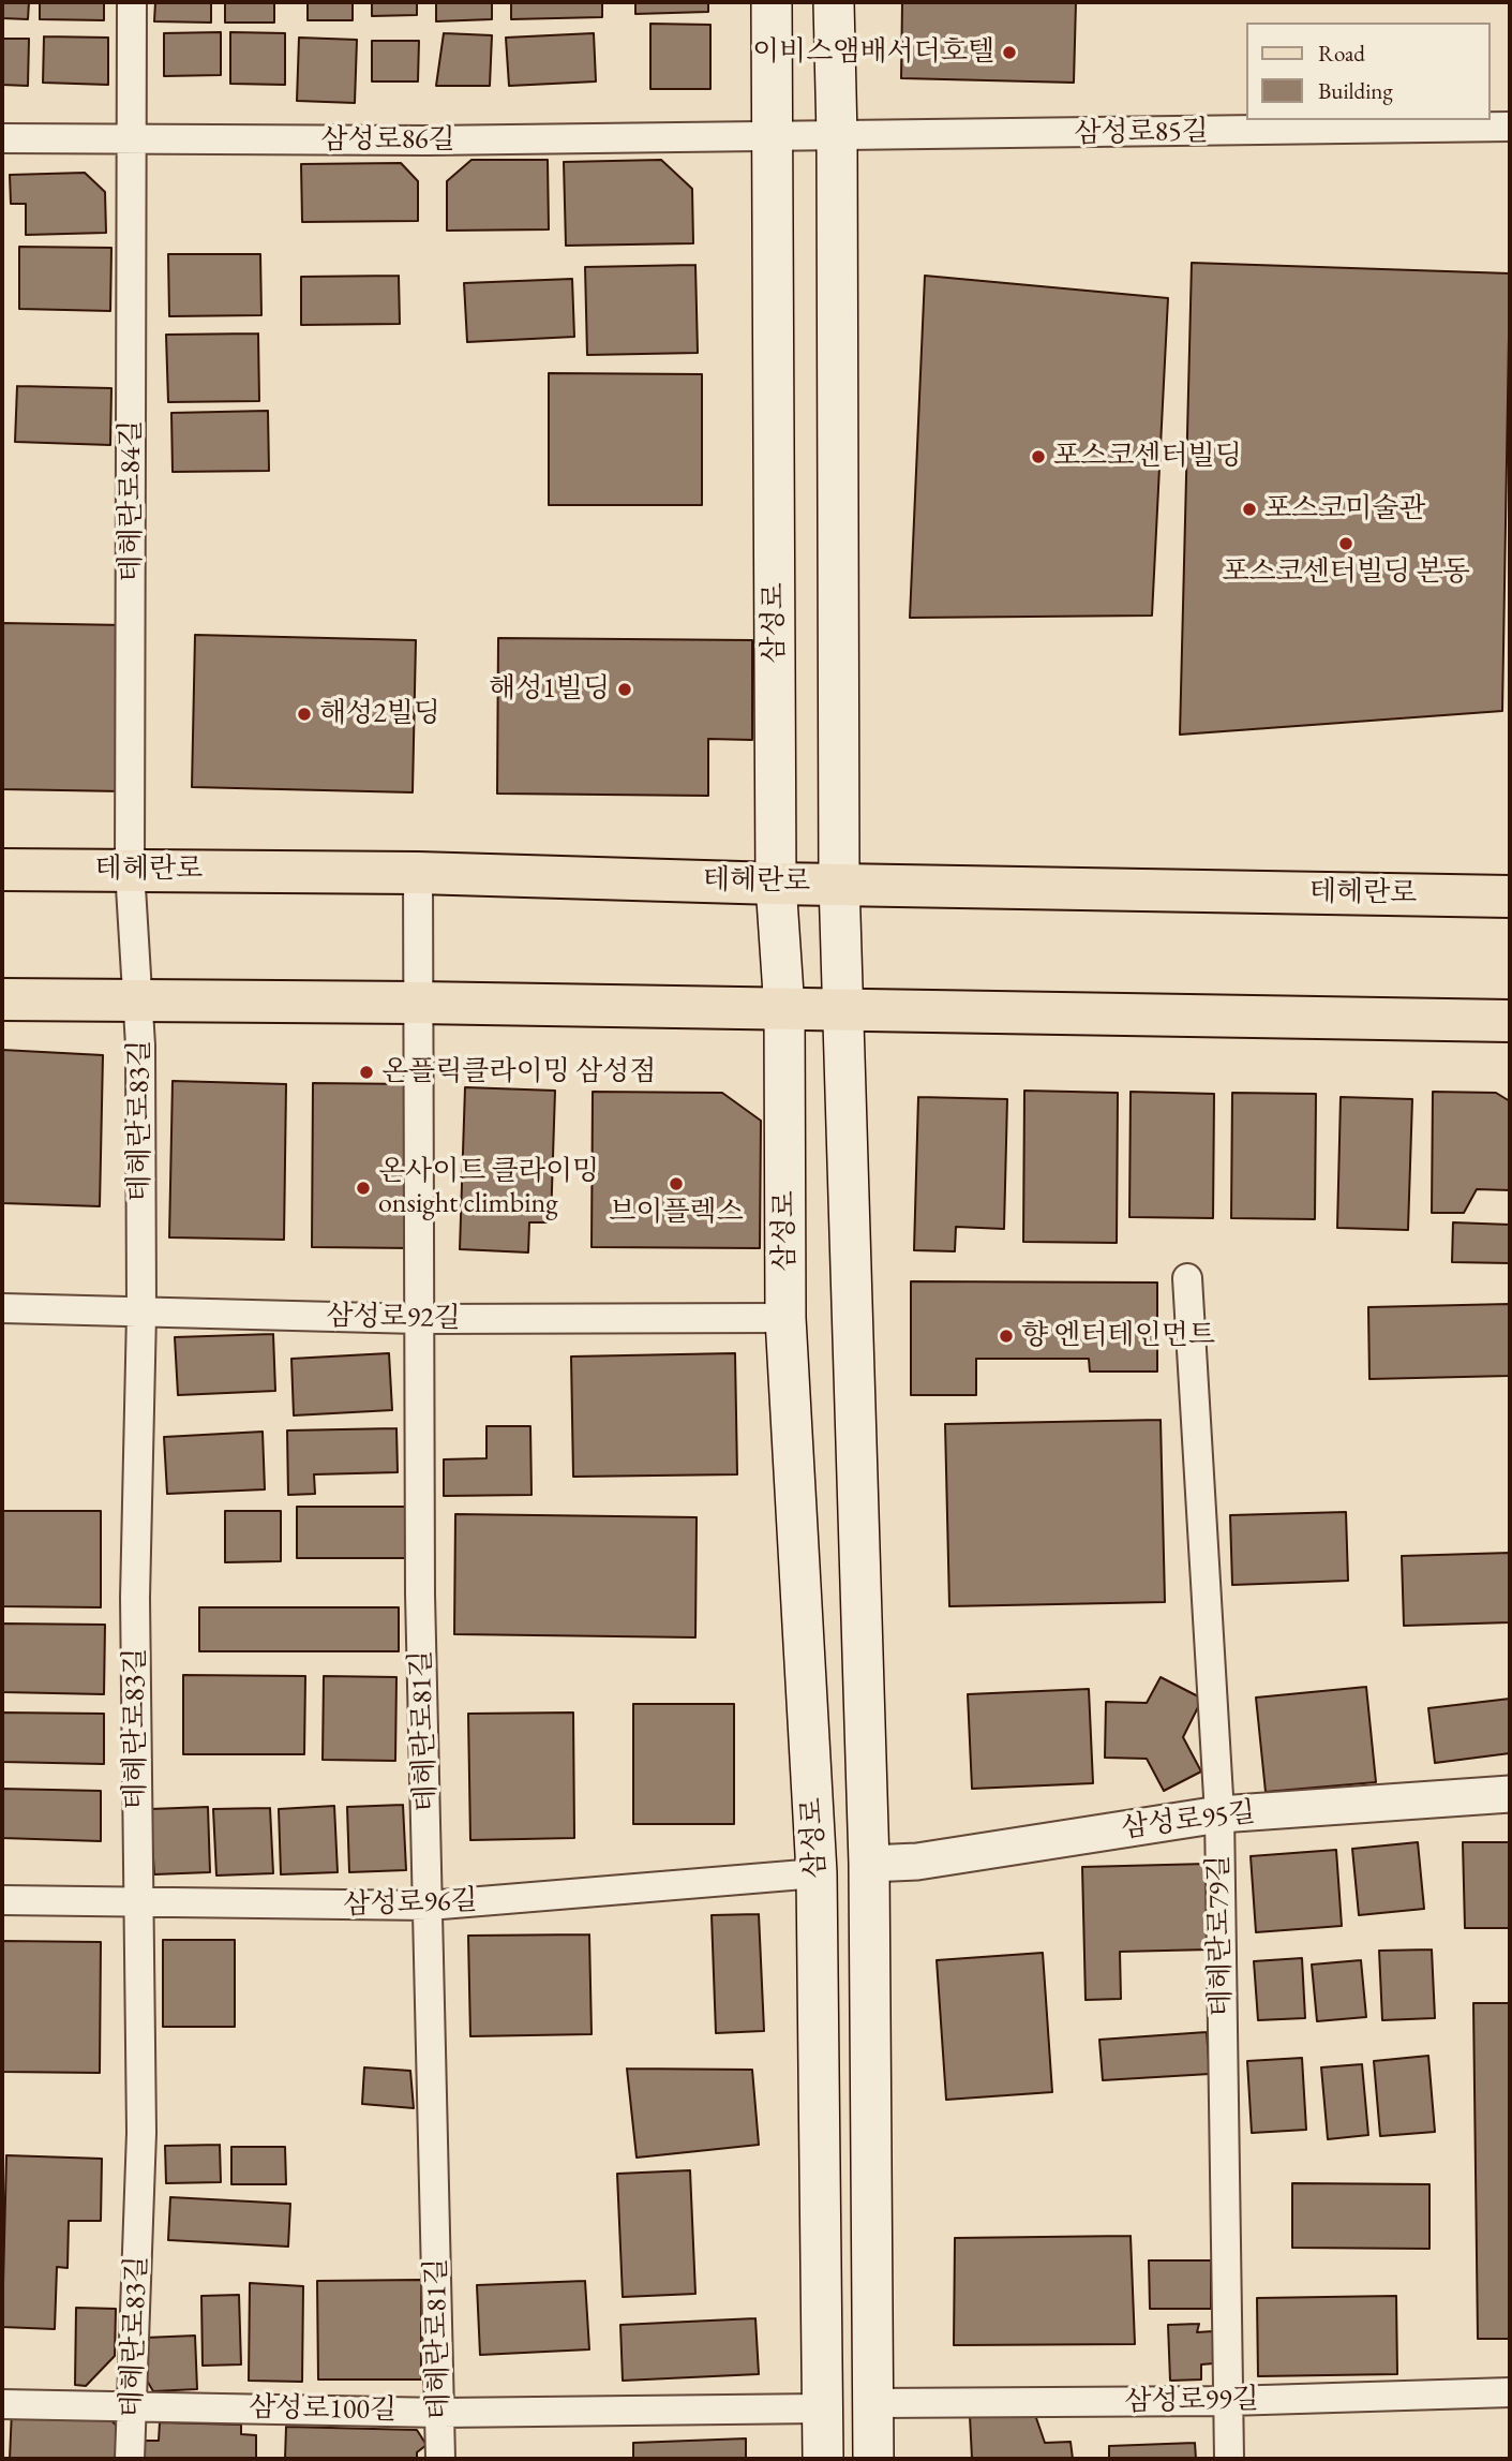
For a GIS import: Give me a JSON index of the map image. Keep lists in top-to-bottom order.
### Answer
{
  "streets": {
    "main road": ["삼성로", "테헤란로"],
    "street": [
      "삼성로85길",
      "삼성로86길",
      "테헤란로84길",
      "테헤란로83길",
      "삼성로92길",
      "테헤란로81길",
      "삼성로95길",
      "삼성로96길",
      "테헤란로79길",
      "삼성로99길",
      "삼성로100길"
    ]
  },
  "crossings": [
    ["삼성로85길", "삼성로86길"],
    ["삼성로85길", "삼성로"],
    ["삼성로86길", "테헤란로84길"],
    ["삼성로86길", "삼성로"],
    ["테헤란로84길", "테헤란로"],
    ["테헤란로84길", "테헤란로83길"],
    ["삼성로", "테헤란로"],
    ["삼성로", "삼성로92길"],
    ["삼성로", "삼성로95길"],
    ["삼성로", "삼성로96길"],
    ["삼성로", "삼성로99길"],
    ["삼성로", "삼성로100길"],
    ["테헤란로", "테헤란로81길"],
    ["테헤란로83길", "삼성로92길"],
    ["테헤란로83길", "삼성로96길"],
    ["테헤란로83길", "삼성로100길"],
    ["삼성로92길", "테헤란로81길"],
    ["테헤란로81길", "삼성로96길"],
    ["테헤란로81길", "삼성로100길"],
    ["삼성로95길", "테헤란로79길"],
    ["테헤란로79길", "삼성로99길"]
  ],
  "places": [
    "이비스앰배서더호텔",
    "포스코센터빌딩",
    "포스코미술관",
    "포스코센터빌딩 본동",
    "해성1빌딩",
    "해성2빌딩",
    "온플릭클라이밍 삼성점",
    "브이플렉스",
    "온사이트 클라이밍 onsight climbing",
    "향 엔터테인먼트"
  ],
  "legend": ["Road", "Building"]
}
